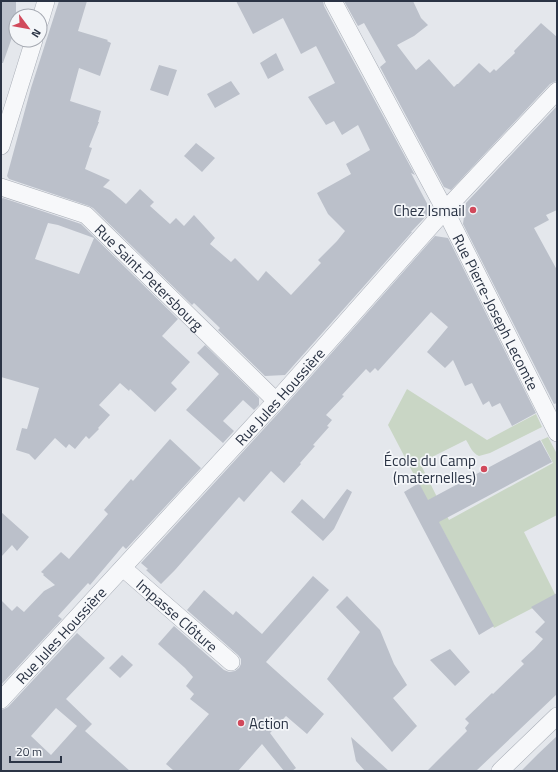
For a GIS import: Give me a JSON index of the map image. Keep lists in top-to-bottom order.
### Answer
{
  "streets": {
    "street": [
      "Rue Saint-Petersbourg",
      "Rue Pierre-Joseph Lecomte",
      "Rue Jules Houssière",
      "Impasse Clôture"
    ]
  },
  "crossings": [
    ["Rue Saint-Petersbourg", "Rue Jules Houssière"],
    ["Rue Pierre-Joseph Lecomte", "Rue Jules Houssière"],
    ["Rue Jules Houssière", "Impasse Clôture"]
  ],
  "places": ["Chez Ismail", "École du Camp (maternelles)", "Action"],
  "scale_bar": "20 m",
  "north": "bottom right"
}
